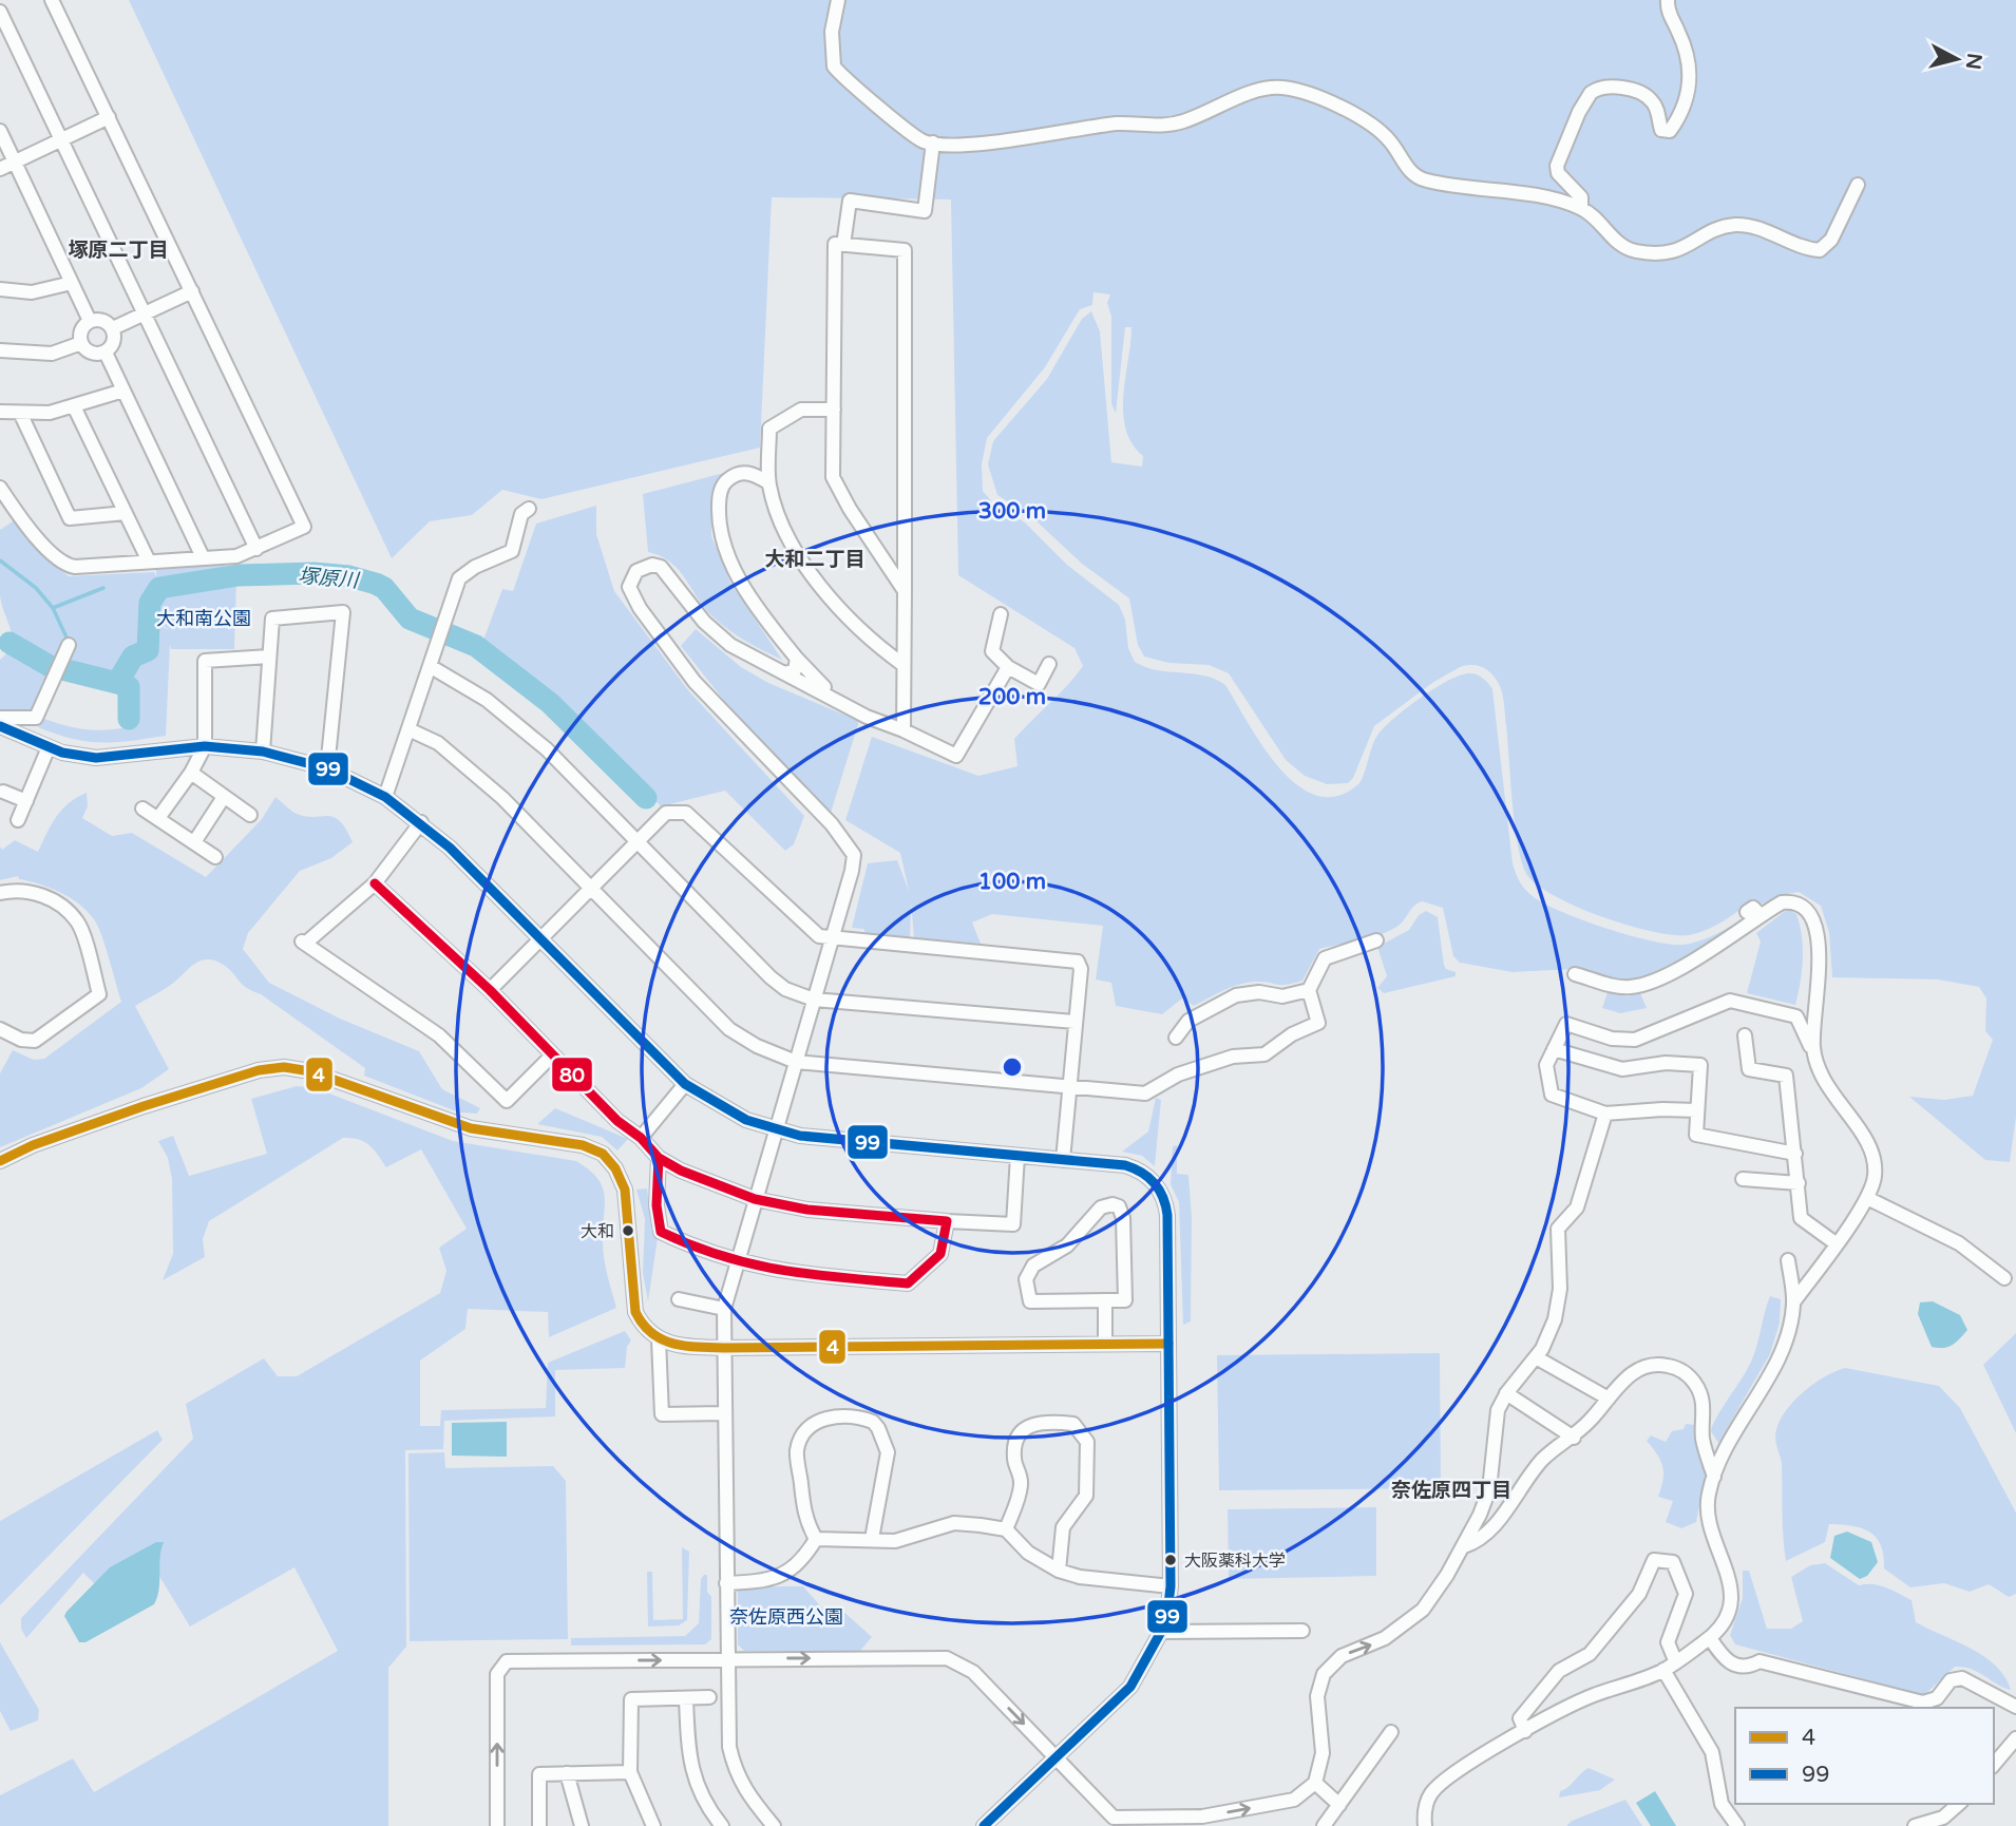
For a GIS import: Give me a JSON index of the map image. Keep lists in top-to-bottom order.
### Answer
{
  "districts": ["塚原二丁目", "大和二丁目", "奈佐原四丁目"],
  "water": ["塚原川"],
  "parks": ["大和南公園", "奈佐原西公園"],
  "places": ["大和", "大阪薬科大学"],
  "lines": ["transit line 99", "transit line 80", "transit line 4"],
  "legend": ["4", "99"],
  "north": "right",
  "rings": ["300 m", "200 m", "100 m"]
}
